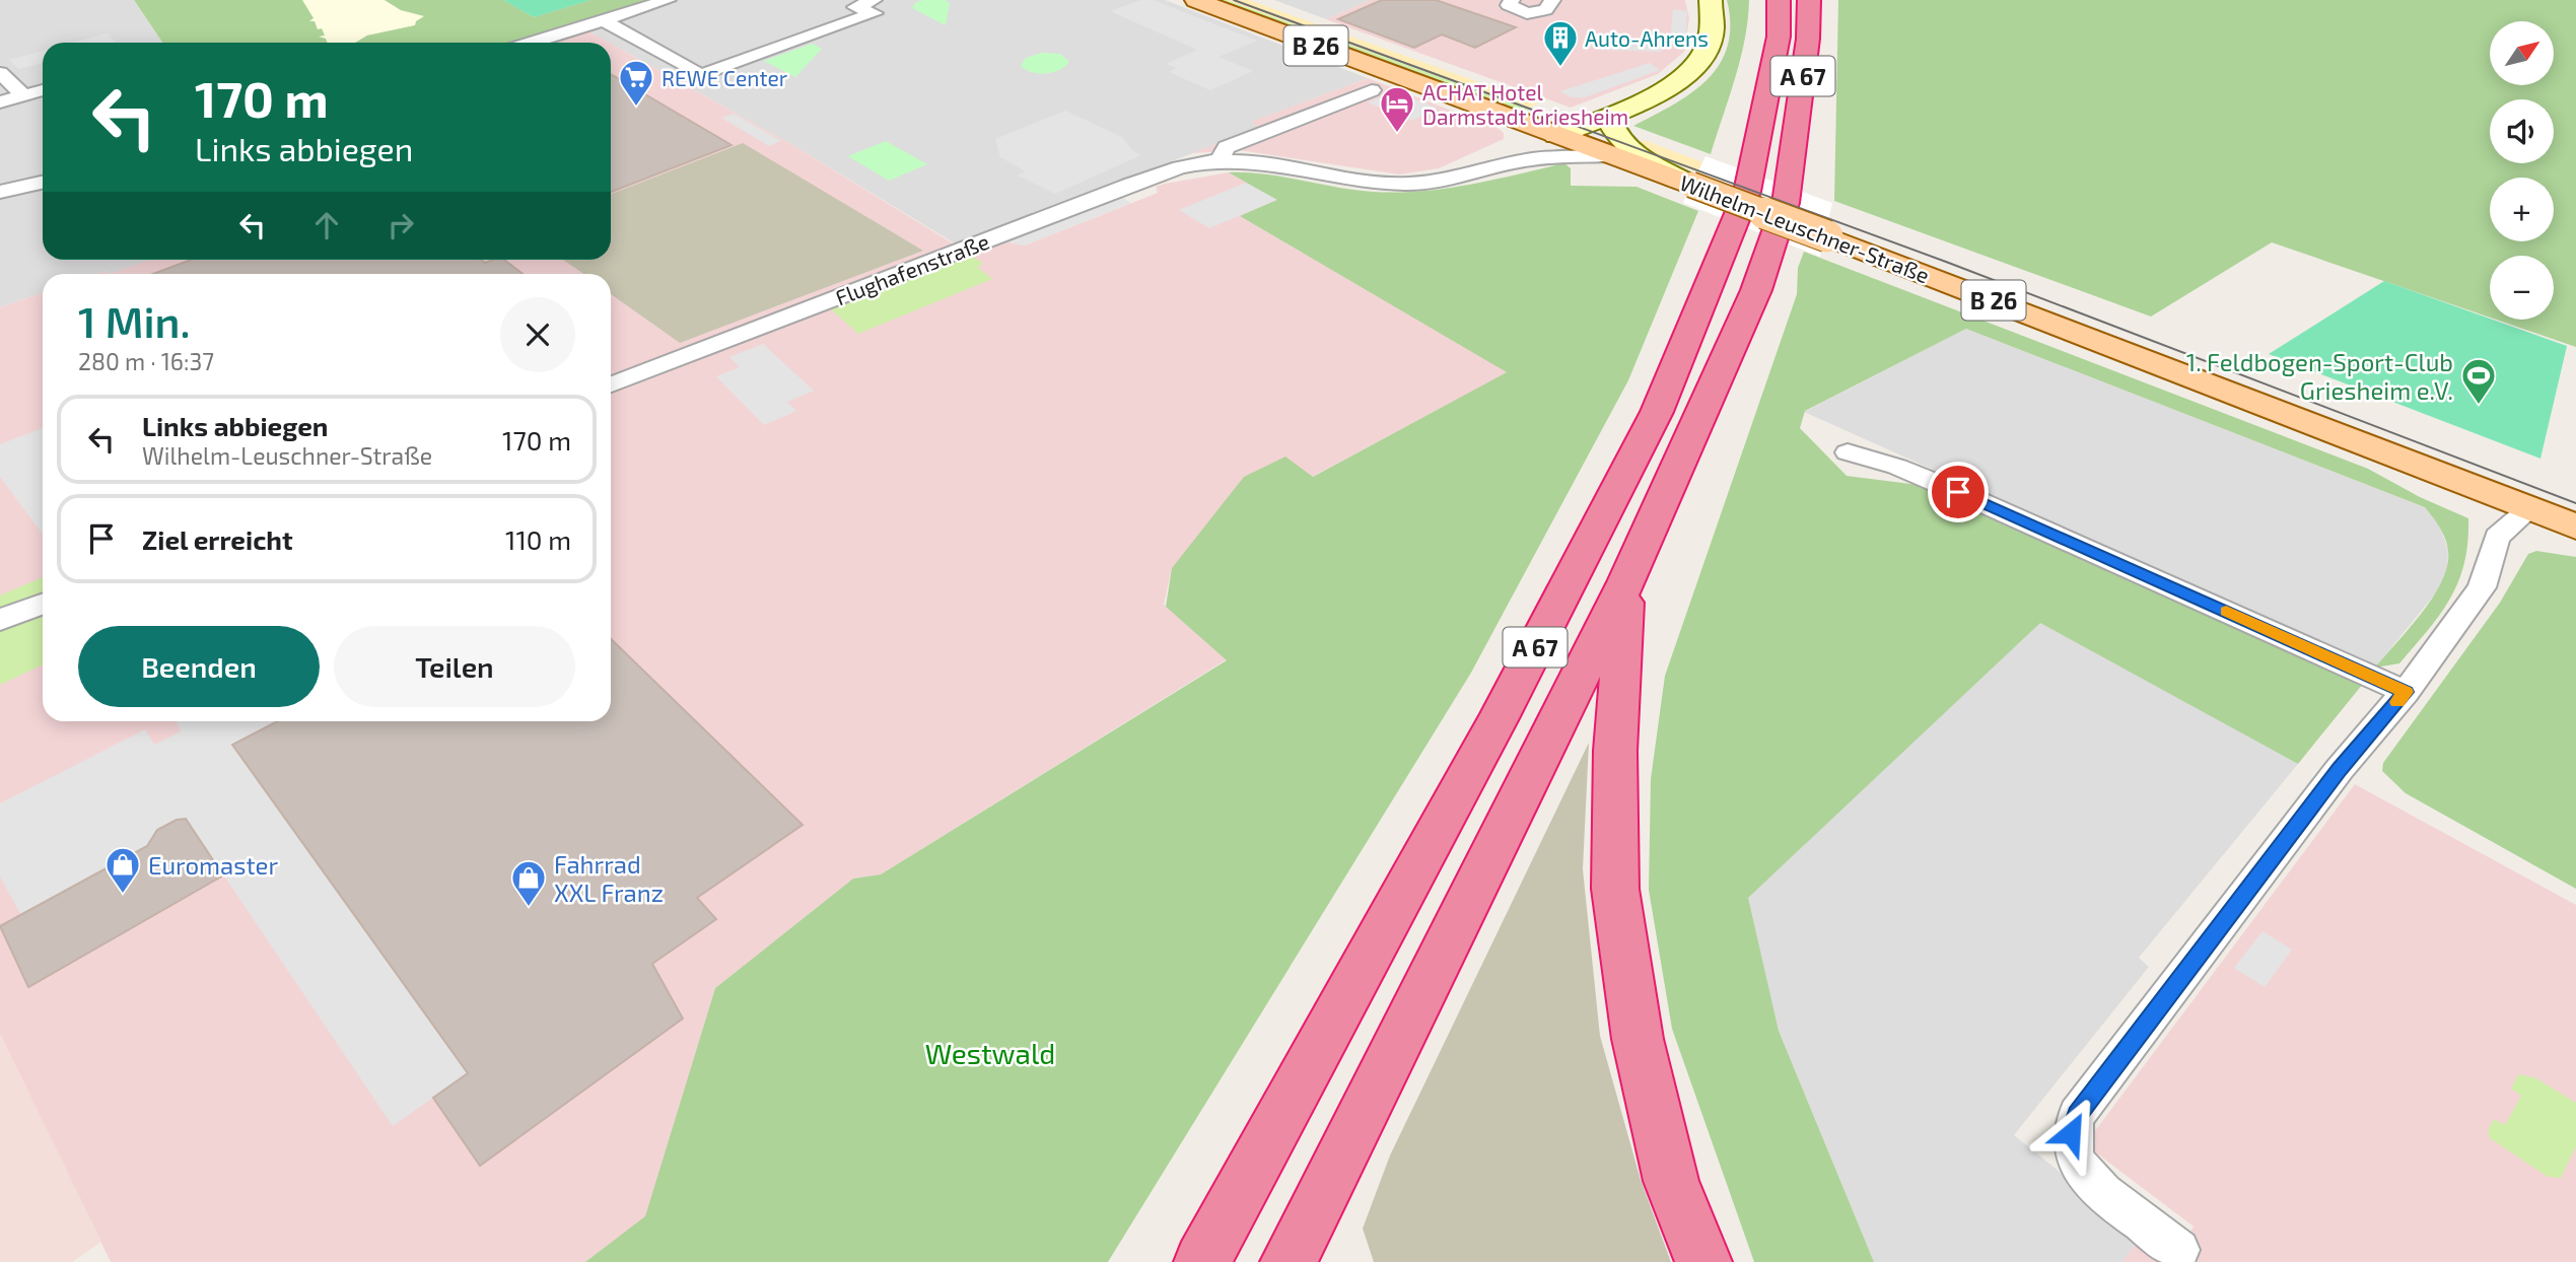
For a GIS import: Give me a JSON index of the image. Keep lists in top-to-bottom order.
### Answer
{
  "streets": {
    "highway": ["A 67"],
    "main road": ["B 26", "Wilhelm-Leuschner-Straße"],
    "street": ["Flughafenstraße"]
  },
  "crossings": [
    ["Wilhelm-Leuschner-Straße", "Flughafenstraße"]
  ],
  "parks": ["Westwald"],
  "places": {
    "building": ["Auto-Ahrens"],
    "supermarket": ["REWE Center"],
    "hotel": ["ACHAT Hotel Darmstadt Griesheim"],
    "sports": ["1. Feldbogen-Sport-Club Griesheim e.V."],
    "shop": ["Euromaster", "Fahrrad XXL Franz"]
  },
  "north": "top right",
  "page": {
    "map_buttons": ["+", "−"],
    "turn": ["170 m", "Links abbiegen"],
    "heading": ["1 Min.", "280 m · 16:37"],
    "list": [
      {
        "name": "Links abbiegen",
        "note": "Wilhelm-Leuschner-Straße",
        "value": "170 m"
      },
      {
        "name": "Ziel erreicht",
        "value": "110 m"
      }
    ],
    "buttons": ["Beenden", "Teilen"]
  }
}
